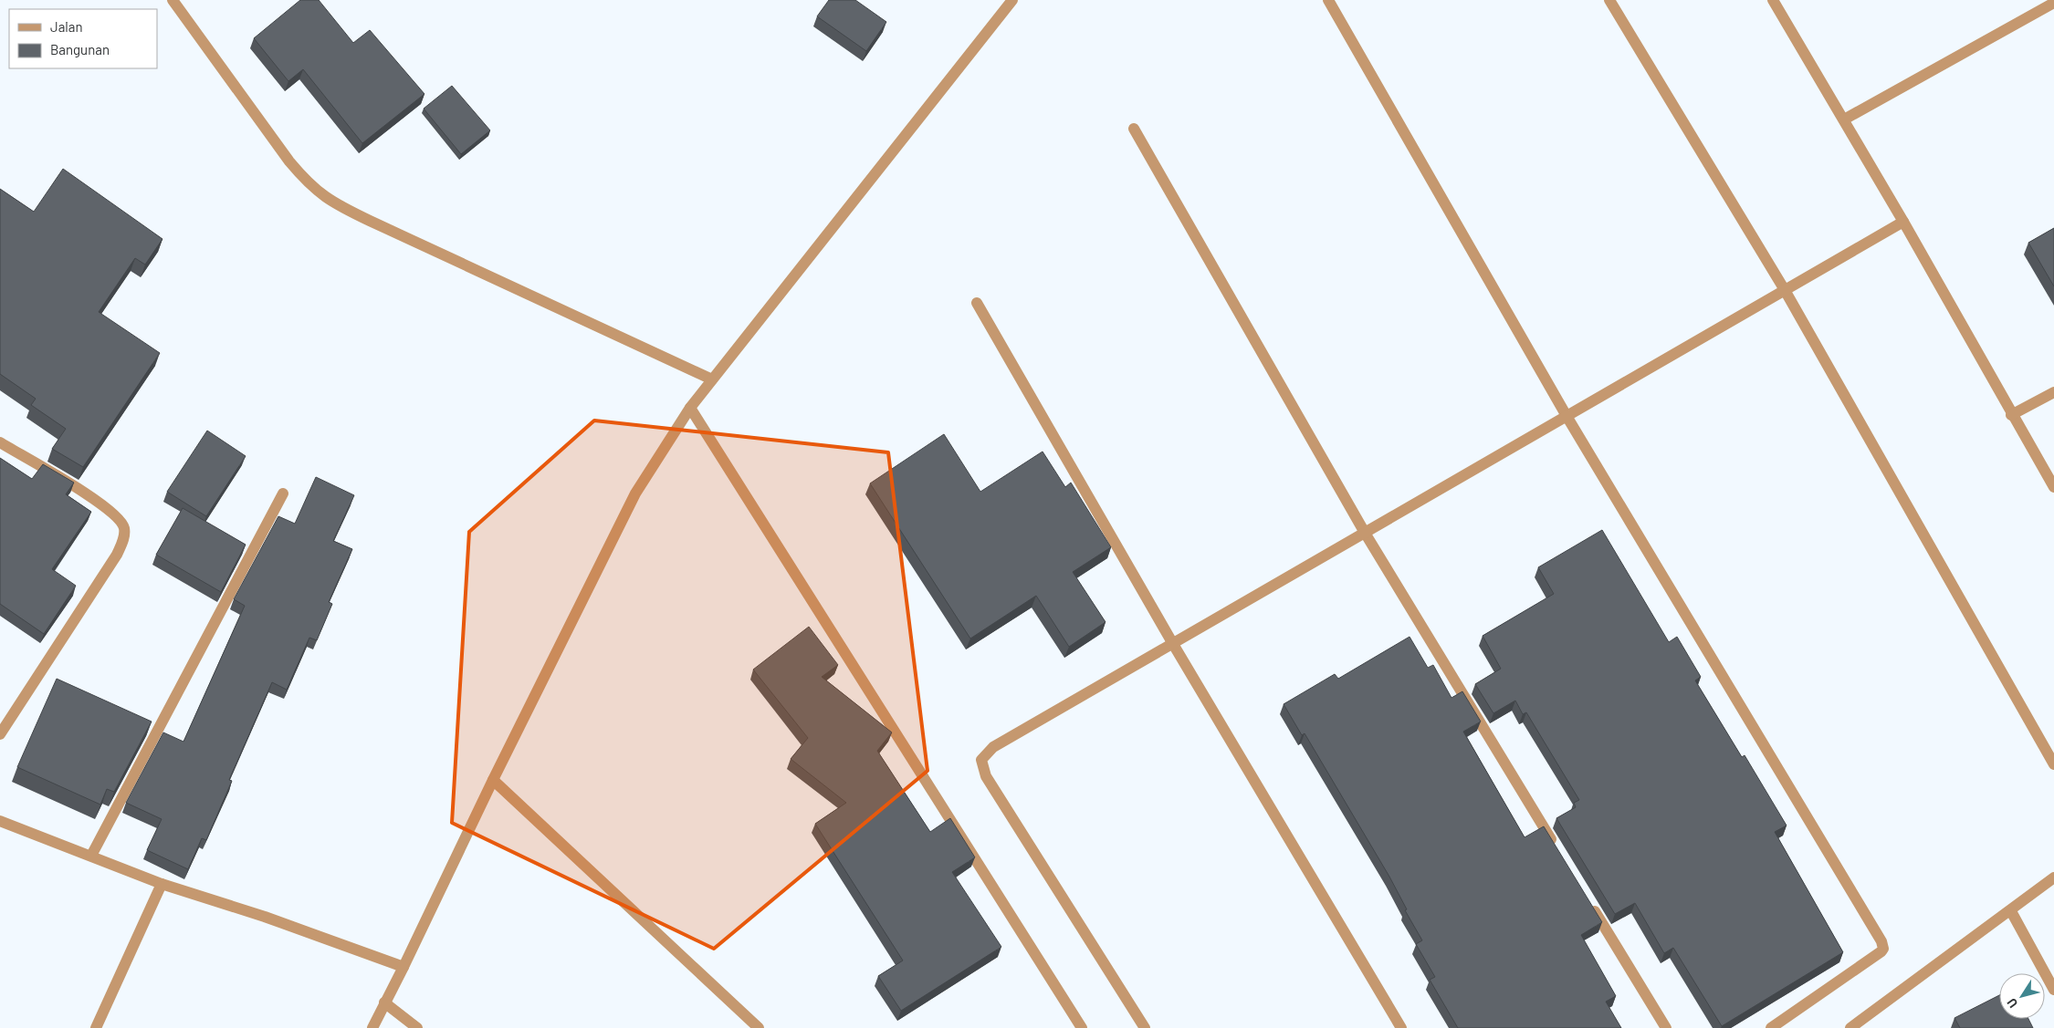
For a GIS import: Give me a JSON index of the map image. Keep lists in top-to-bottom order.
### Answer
{
  "legend": ["Jalan", "Bangunan"],
  "north": "bottom left"
}
